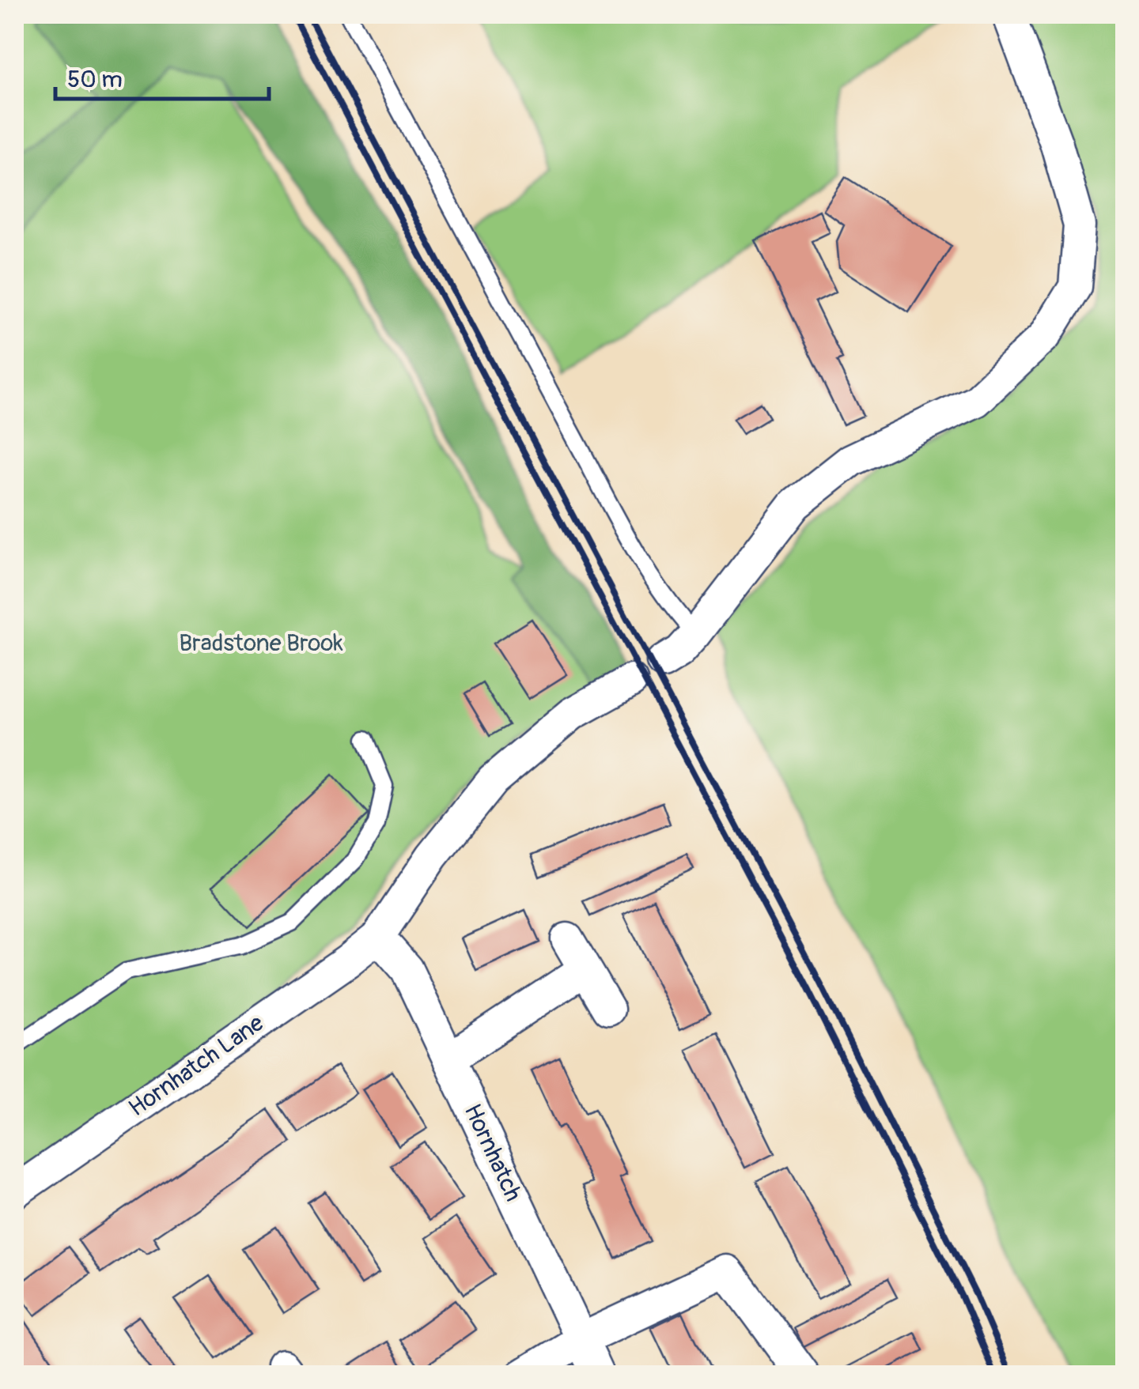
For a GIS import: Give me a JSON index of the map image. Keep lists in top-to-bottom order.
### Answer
{
  "streets": {
    "street": ["Hornhatch Lane", "Hornhatch"]
  },
  "crossings": [
    ["Hornhatch Lane", "Hornhatch"]
  ],
  "parks": ["Bradstone Brook"],
  "scale_bar": "50 m"
}
